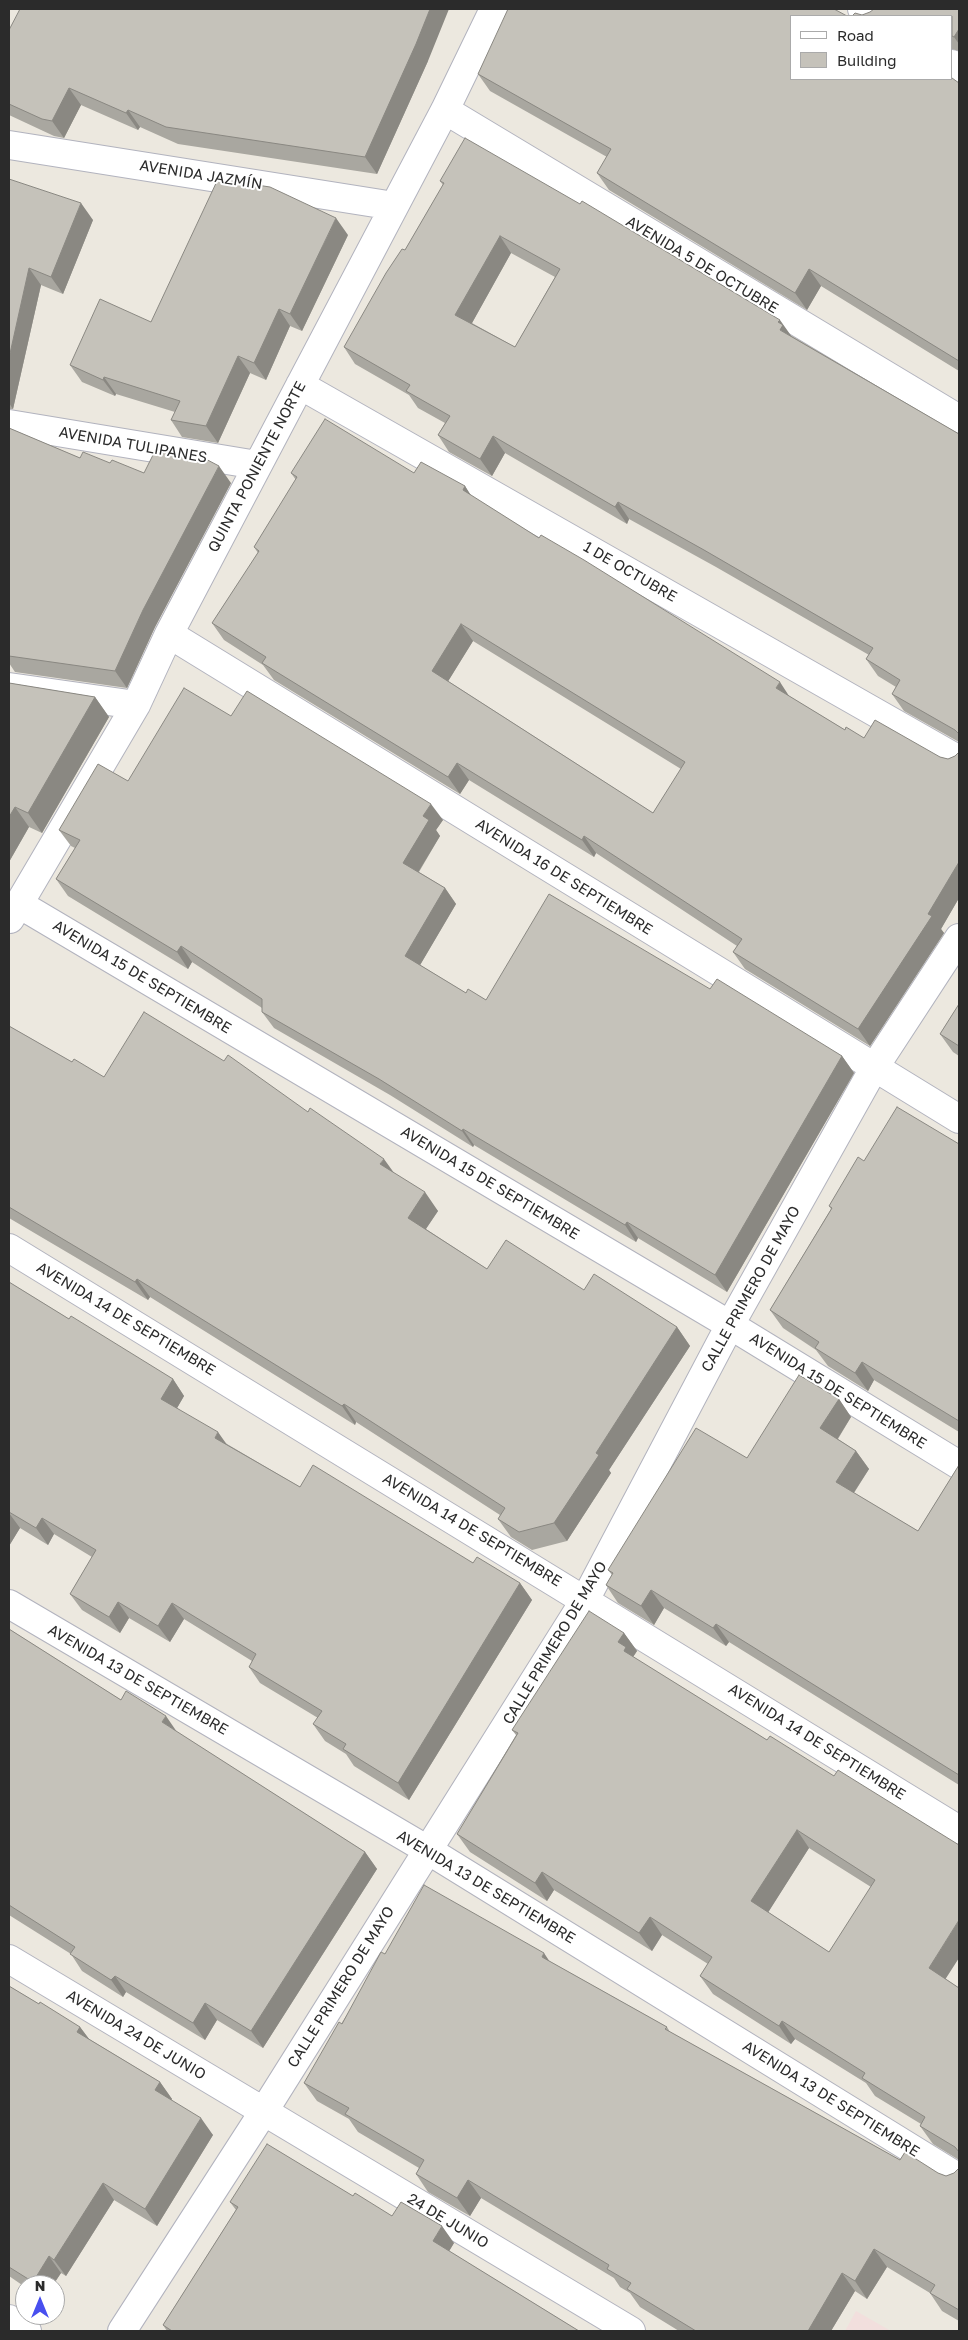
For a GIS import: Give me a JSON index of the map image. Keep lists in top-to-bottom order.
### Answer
{
  "streets": {
    "street": [
      "AVENIDA JAZMÍN",
      "AVENIDA 5 DE OCTUBRE",
      "AVENIDA TULIPANES",
      "QUINTA PONIENTE NORTE",
      "1 DE OCTUBRE",
      "AVENIDA 16 DE SEPTIEMBRE",
      "AVENIDA 15 DE SEPTIEMBRE",
      "CALLE PRIMERO DE MAYO",
      "AVENIDA 14 DE SEPTIEMBRE",
      "AVENIDA 13 DE SEPTIEMBRE",
      "AVENIDA 24 DE JUNIO",
      "24 DE JUNIO"
    ]
  },
  "crossings": [
    ["AVENIDA JAZMÍN", "QUINTA PONIENTE NORTE"],
    ["AVENIDA 5 DE OCTUBRE", "QUINTA PONIENTE NORTE"],
    ["AVENIDA TULIPANES", "QUINTA PONIENTE NORTE"],
    ["QUINTA PONIENTE NORTE", "1 DE OCTUBRE"],
    ["QUINTA PONIENTE NORTE", "AVENIDA 16 DE SEPTIEMBRE"],
    ["QUINTA PONIENTE NORTE", "AVENIDA 15 DE SEPTIEMBRE"],
    ["AVENIDA 16 DE SEPTIEMBRE", "CALLE PRIMERO DE MAYO"],
    ["AVENIDA 15 DE SEPTIEMBRE", "CALLE PRIMERO DE MAYO"],
    ["CALLE PRIMERO DE MAYO", "AVENIDA 14 DE SEPTIEMBRE"],
    ["CALLE PRIMERO DE MAYO", "AVENIDA 13 DE SEPTIEMBRE"],
    ["CALLE PRIMERO DE MAYO", "AVENIDA 24 DE JUNIO"],
    ["CALLE PRIMERO DE MAYO", "24 DE JUNIO"],
    ["AVENIDA 24 DE JUNIO", "24 DE JUNIO"]
  ],
  "legend": ["Road", "Building"],
  "north": "top"
}
